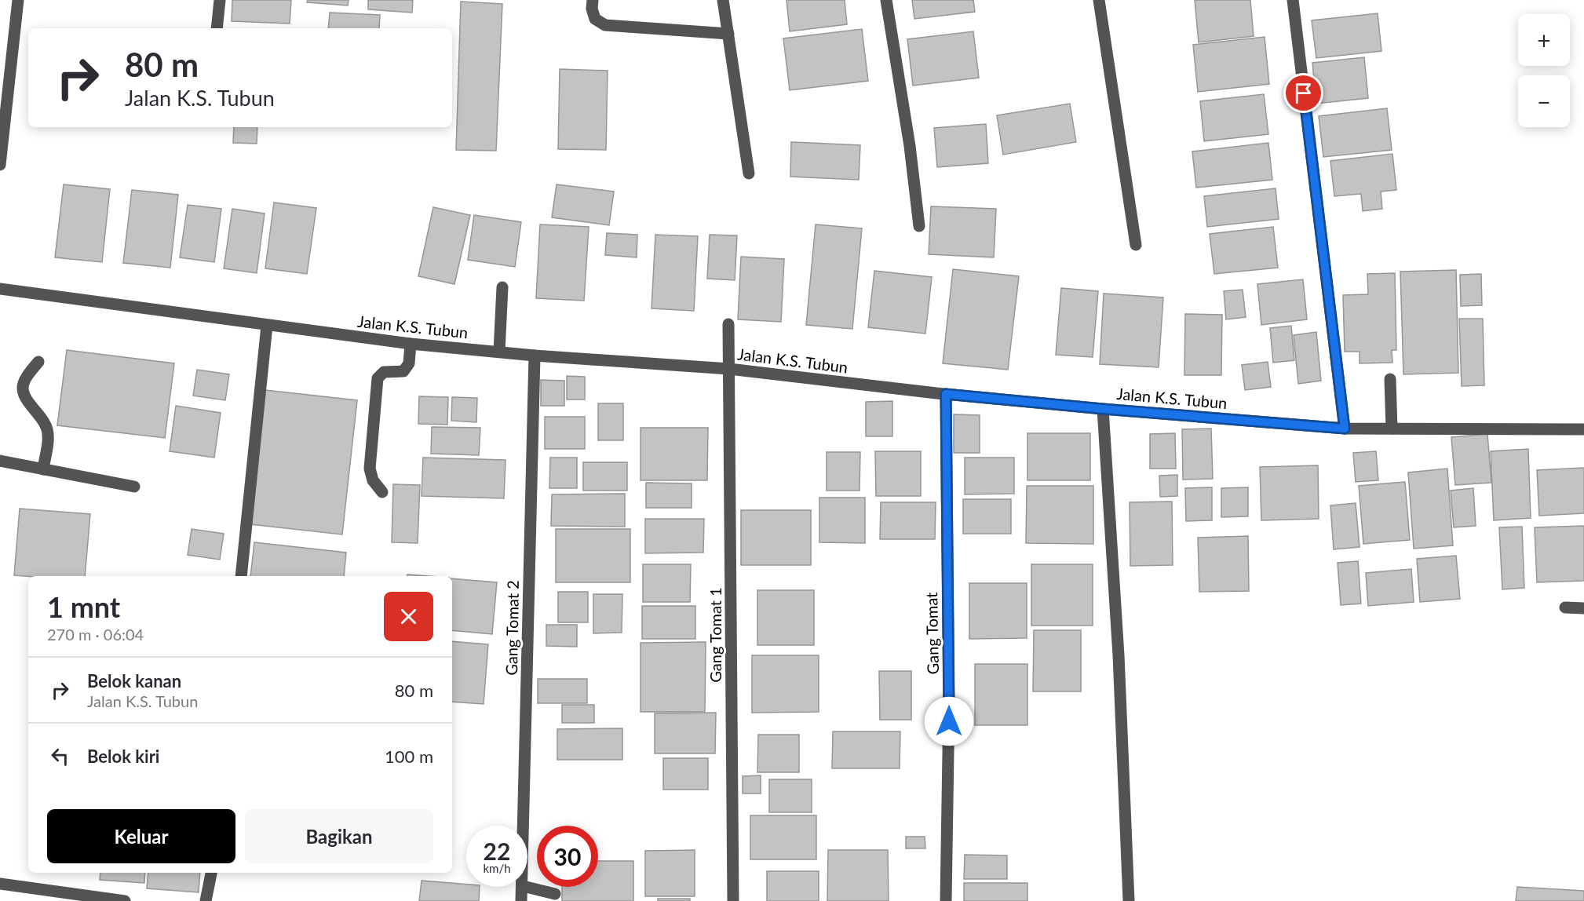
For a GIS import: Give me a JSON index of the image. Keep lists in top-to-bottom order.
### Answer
{
  "streets": {
    "street": [
      "Jalan K.S. Tubun",
      "Gang Tomat 2",
      "Gang Tomat",
      "Gang Tomat 1"
    ]
  },
  "crossings": [
    ["Jalan K.S. Tubun", "Gang Tomat 2"],
    ["Jalan K.S. Tubun", "Gang Tomat"],
    ["Jalan K.S. Tubun", "Gang Tomat 1"]
  ],
  "page": {
    "map_buttons": ["+", "−"],
    "turn": ["80 m", "Jalan K.S. Tubun"],
    "heading": ["1 mnt", "270 m · 06:04"],
    "list": [
      {
        "name": "Belok kanan",
        "note": "Jalan K.S. Tubun",
        "value": "80 m"
      },
      {
        "name": "Belok kiri",
        "value": "100 m"
      }
    ],
    "buttons": ["Keluar", "Bagikan"],
    "speed": "22 km/h",
    "limit": "30"
  }
}
